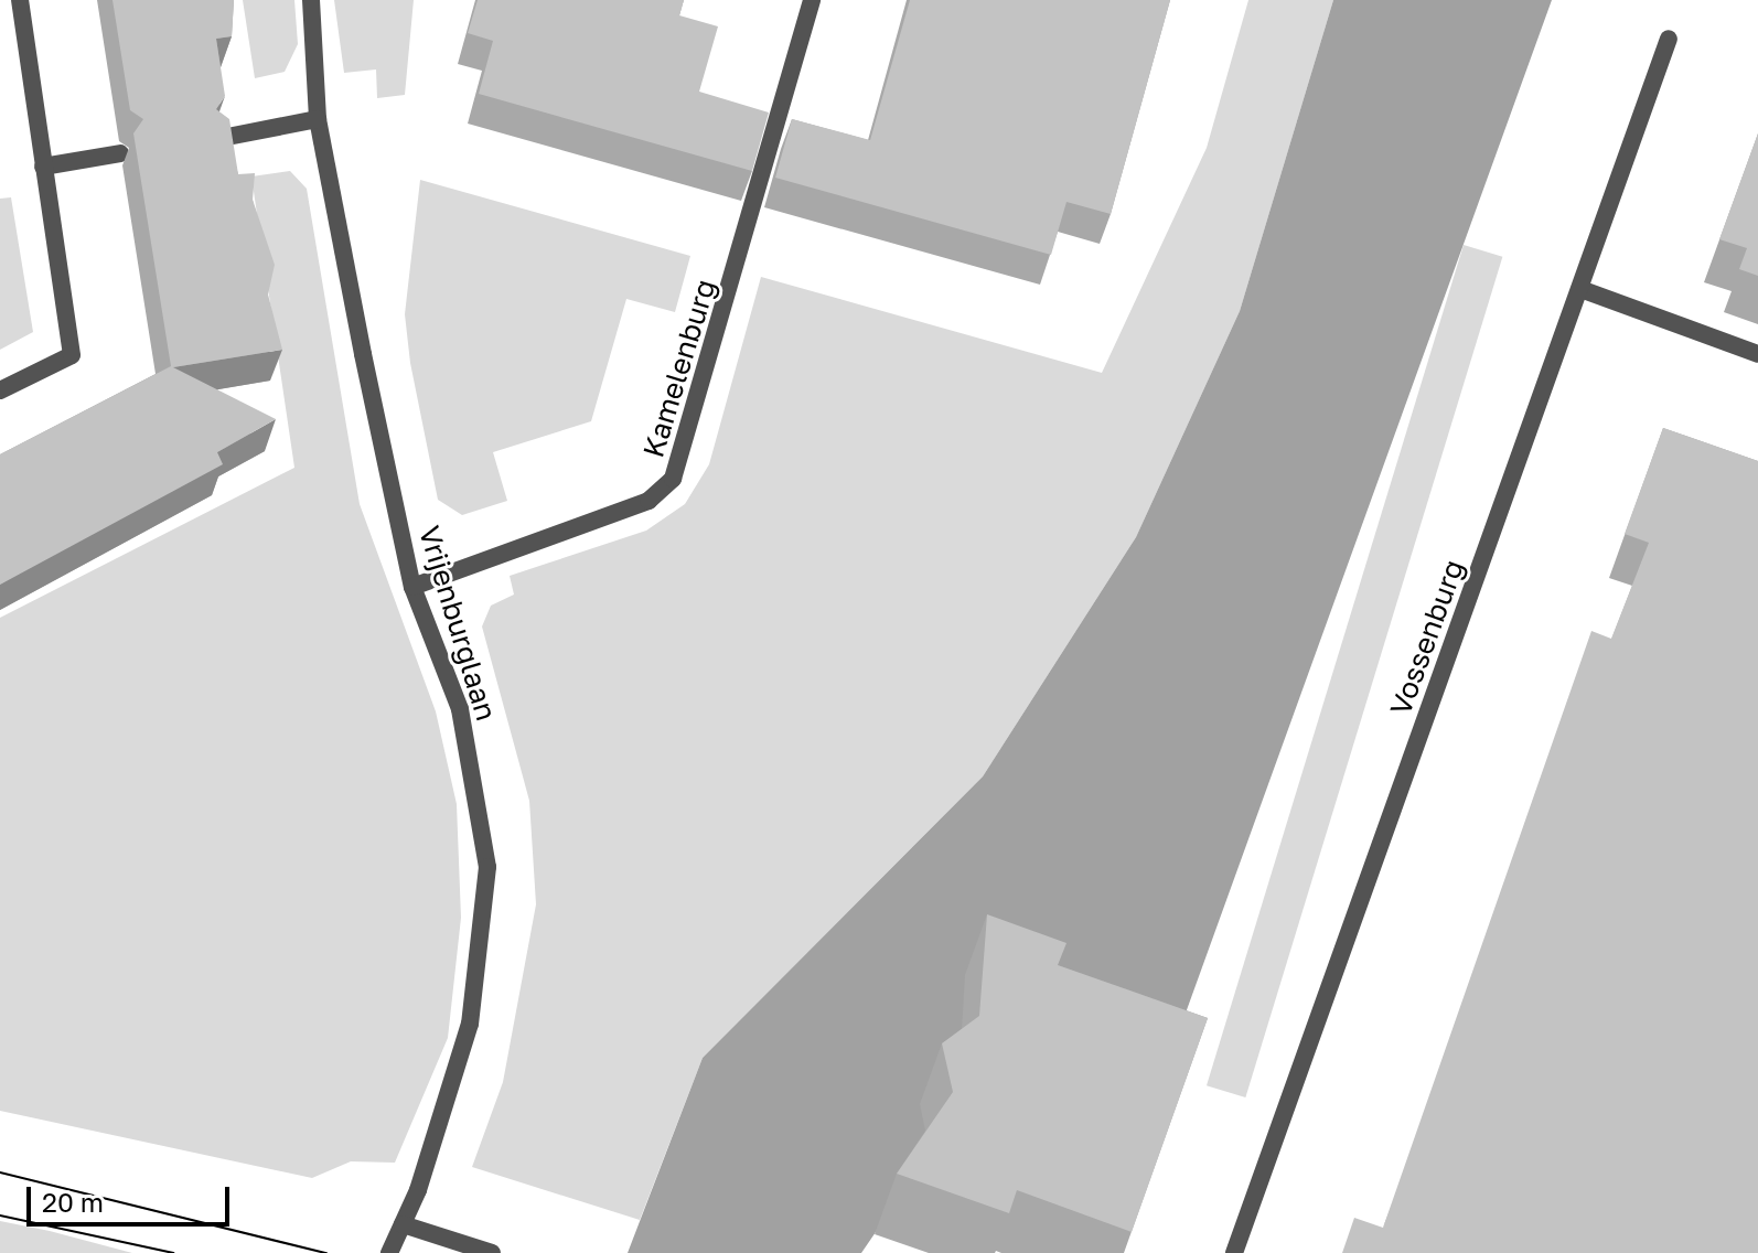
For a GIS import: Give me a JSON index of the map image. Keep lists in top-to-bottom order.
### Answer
{
  "streets": {
    "street": ["Kamelenburg", "Vrijenburglaan", "Vossenburg"]
  },
  "crossings": [
    ["Kamelenburg", "Vrijenburglaan"]
  ],
  "scale_bar": "20 m"
}
